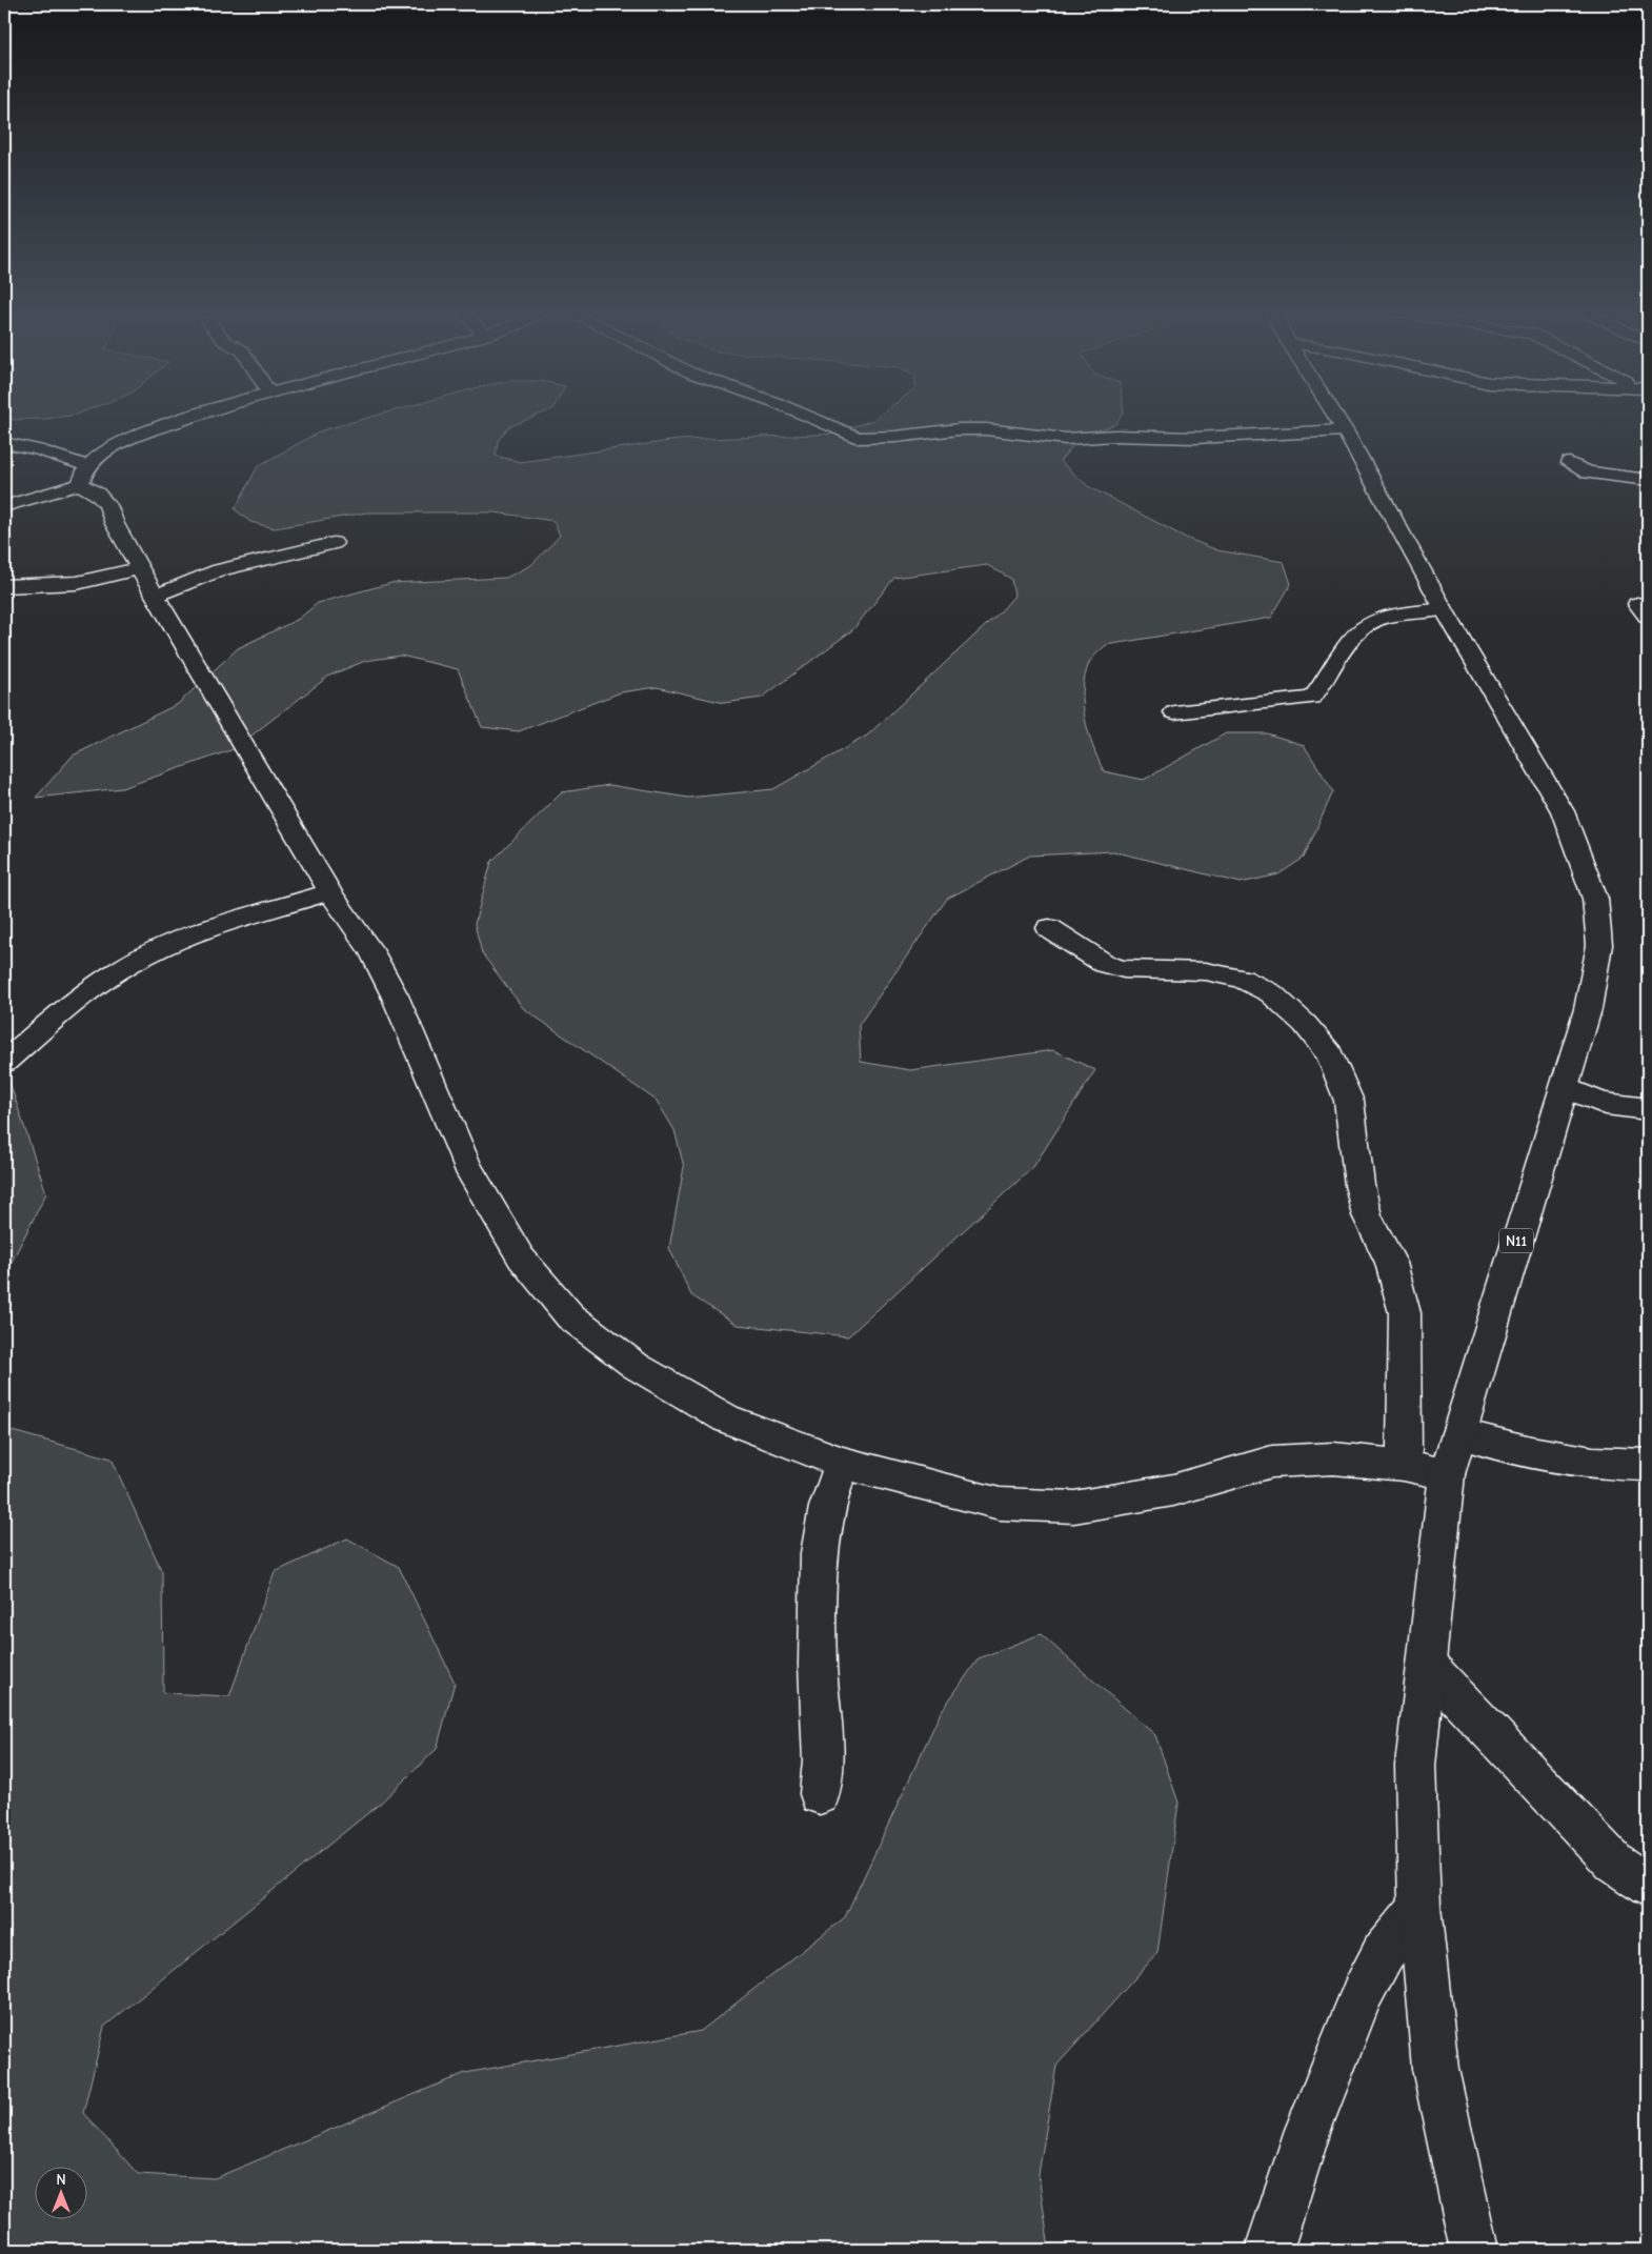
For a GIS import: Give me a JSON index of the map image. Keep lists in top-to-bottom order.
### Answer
{
  "streets": {
    "main road": ["N11"]
  },
  "north": "top"
}
